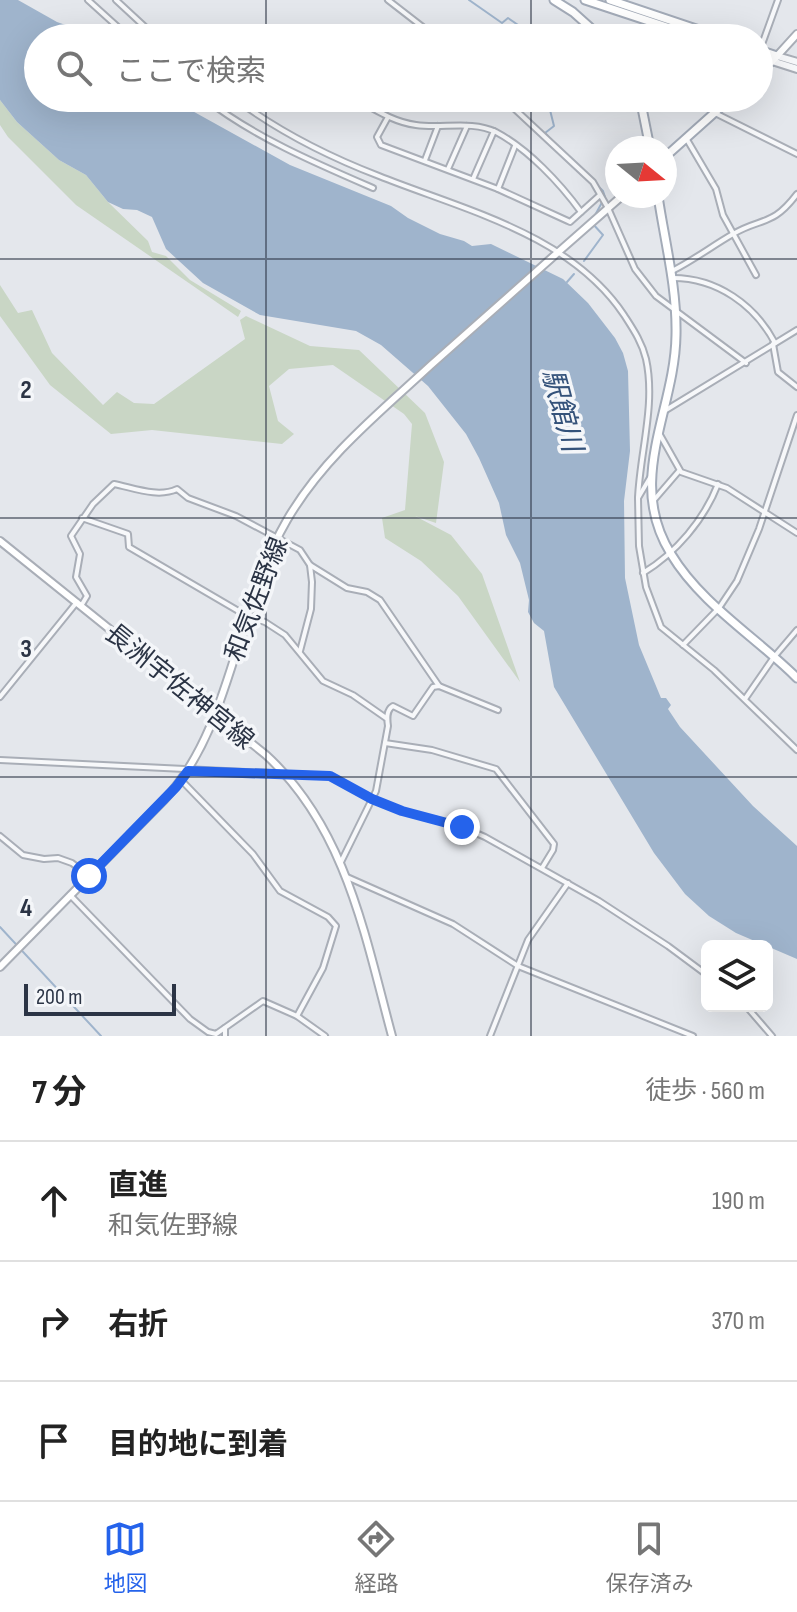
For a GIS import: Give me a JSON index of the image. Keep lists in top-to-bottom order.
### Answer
{
  "streets": {
    "main road": ["和気佐野線", "長洲宇佐神宮線"]
  },
  "crossings": [
    ["和気佐野線", "長洲宇佐神宮線"]
  ],
  "water": ["駅館川"],
  "scale_bar": "200 m",
  "north": "right",
  "page": {
    "search": "ここで検索",
    "scale": "200 m",
    "heading": ["7 分", "徒歩 · 560 m"],
    "list": [
      ["直進", "和気佐野線", "190 m"],
      ["右折", "370 m"],
      "目的地に到着"
    ],
    "nav": ["地図", "経路", "保存済み"]
  },
  "grid": {
    "rows": ["2", "3", "4"]
  }
}
